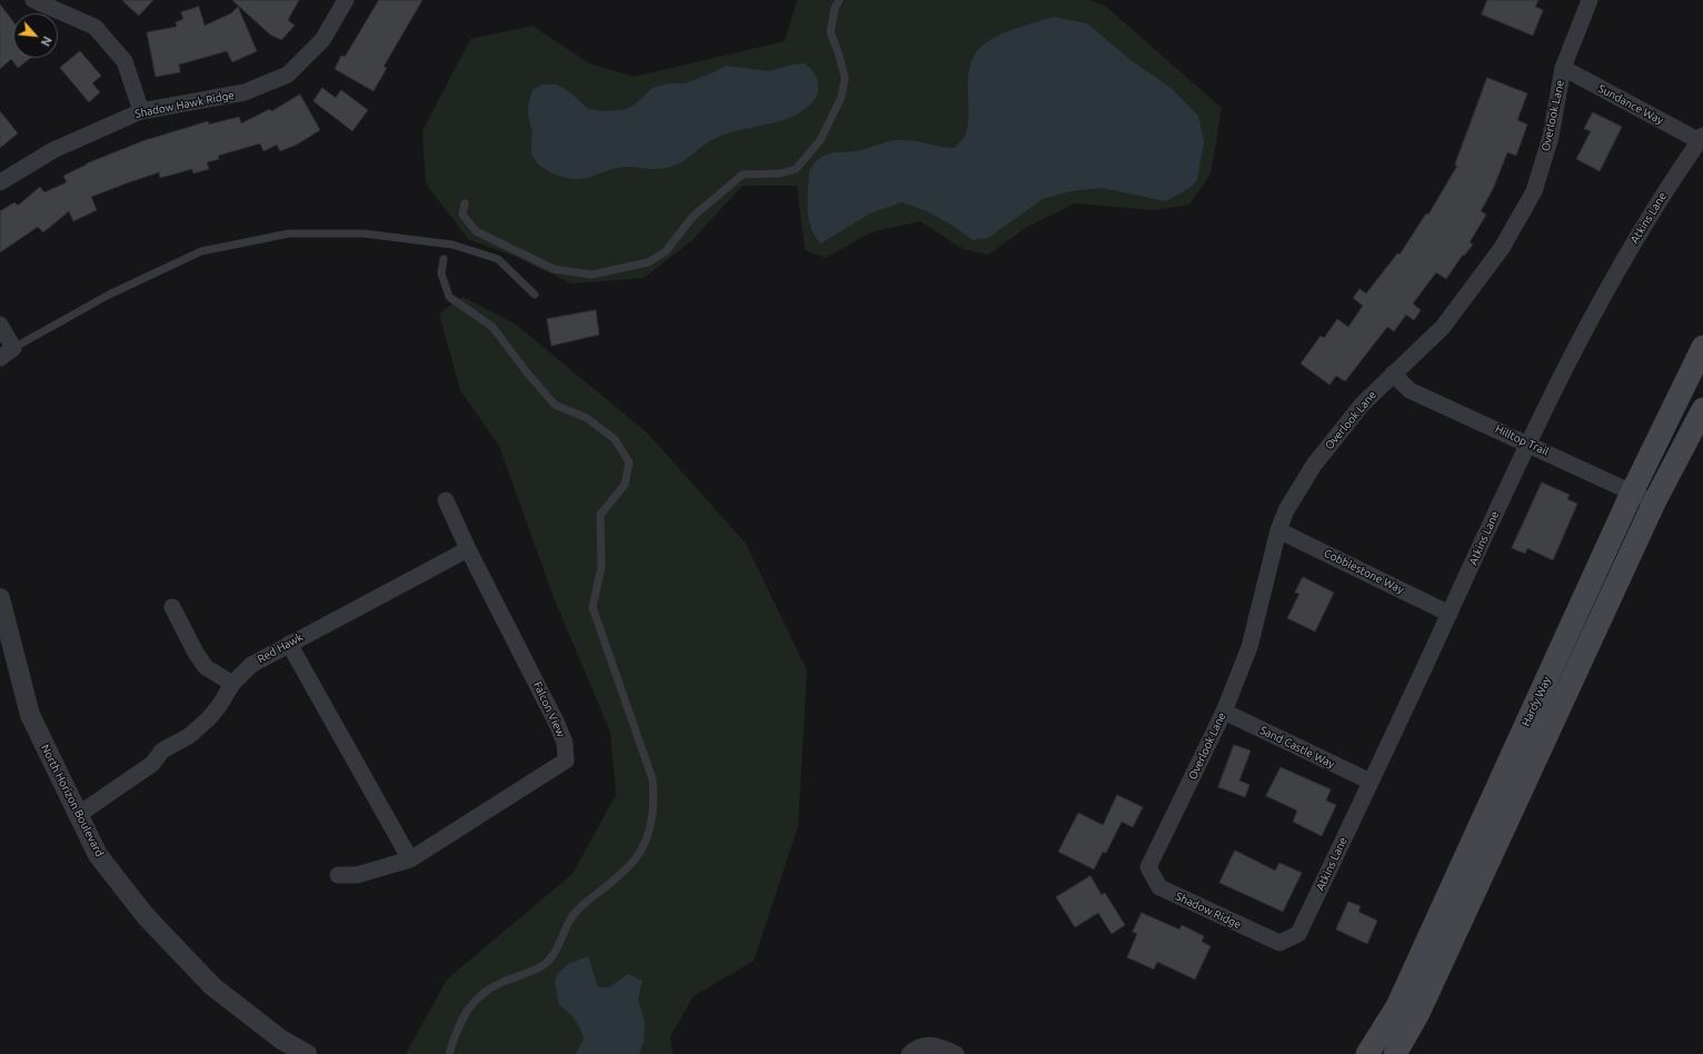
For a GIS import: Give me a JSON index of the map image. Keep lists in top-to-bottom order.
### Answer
{
  "streets": {
    "main road": ["Hardy Way"],
    "street": [
      "Shadow Hawk Ridge",
      "Sundance Way",
      "Overlook Lane",
      "Atkins Lane",
      "Hilltop Trail",
      "Cobblestone Way",
      "Red Hawk",
      "Falcon View",
      "Sand Castle Way",
      "North Horizon Boulevard",
      "Shadow Ridge"
    ]
  },
  "crossings": [
    ["Sundance Way", "Overlook Lane"],
    ["Sundance Way", "Atkins Lane"],
    ["Overlook Lane", "Hilltop Trail"],
    ["Overlook Lane", "Cobblestone Way"],
    ["Overlook Lane", "Sand Castle Way"],
    ["Overlook Lane", "Shadow Ridge"],
    ["Atkins Lane", "Hilltop Trail"],
    ["Atkins Lane", "Cobblestone Way"],
    ["Atkins Lane", "Sand Castle Way"],
    ["Atkins Lane", "Shadow Ridge"],
    ["Hilltop Trail", "Hardy Way"],
    ["Red Hawk", "Falcon View"],
    ["Red Hawk", "North Horizon Boulevard"]
  ],
  "north": "bottom right"
}
